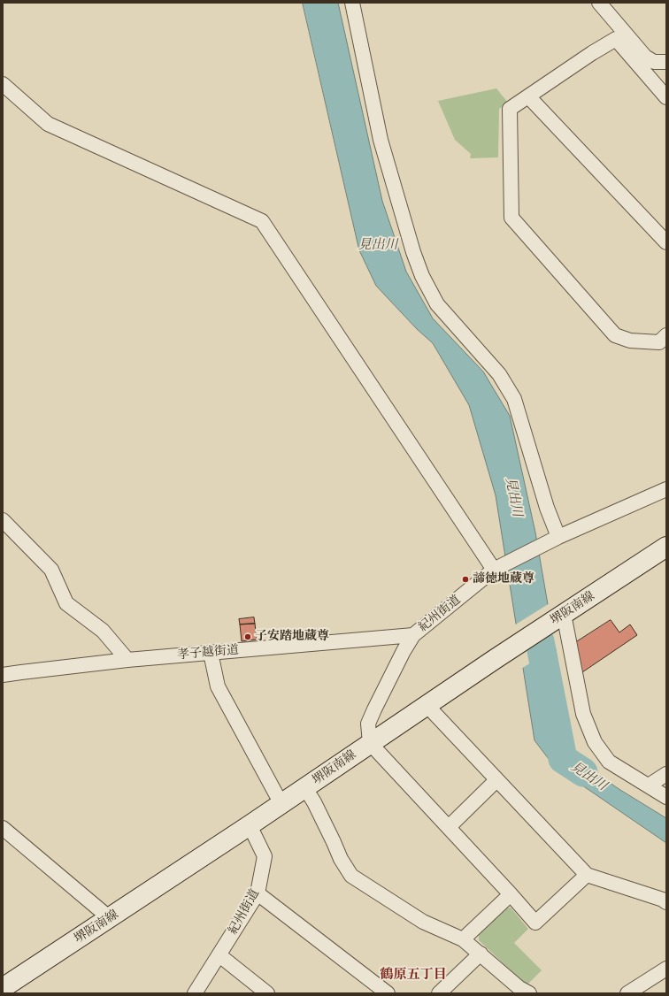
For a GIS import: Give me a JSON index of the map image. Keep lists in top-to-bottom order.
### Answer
{
  "streets": {
    "main road": ["堺阪南線"],
    "street": ["紀州街道", "孝子越街道"]
  },
  "crossings": [
    ["堺阪南線", "紀州街道"],
    ["紀州街道", "孝子越街道"]
  ],
  "districts": ["鶴原五丁目"],
  "water": ["見出川"],
  "places": ["諦徳地蔵尊", "子安踏地蔵尊"]
}
